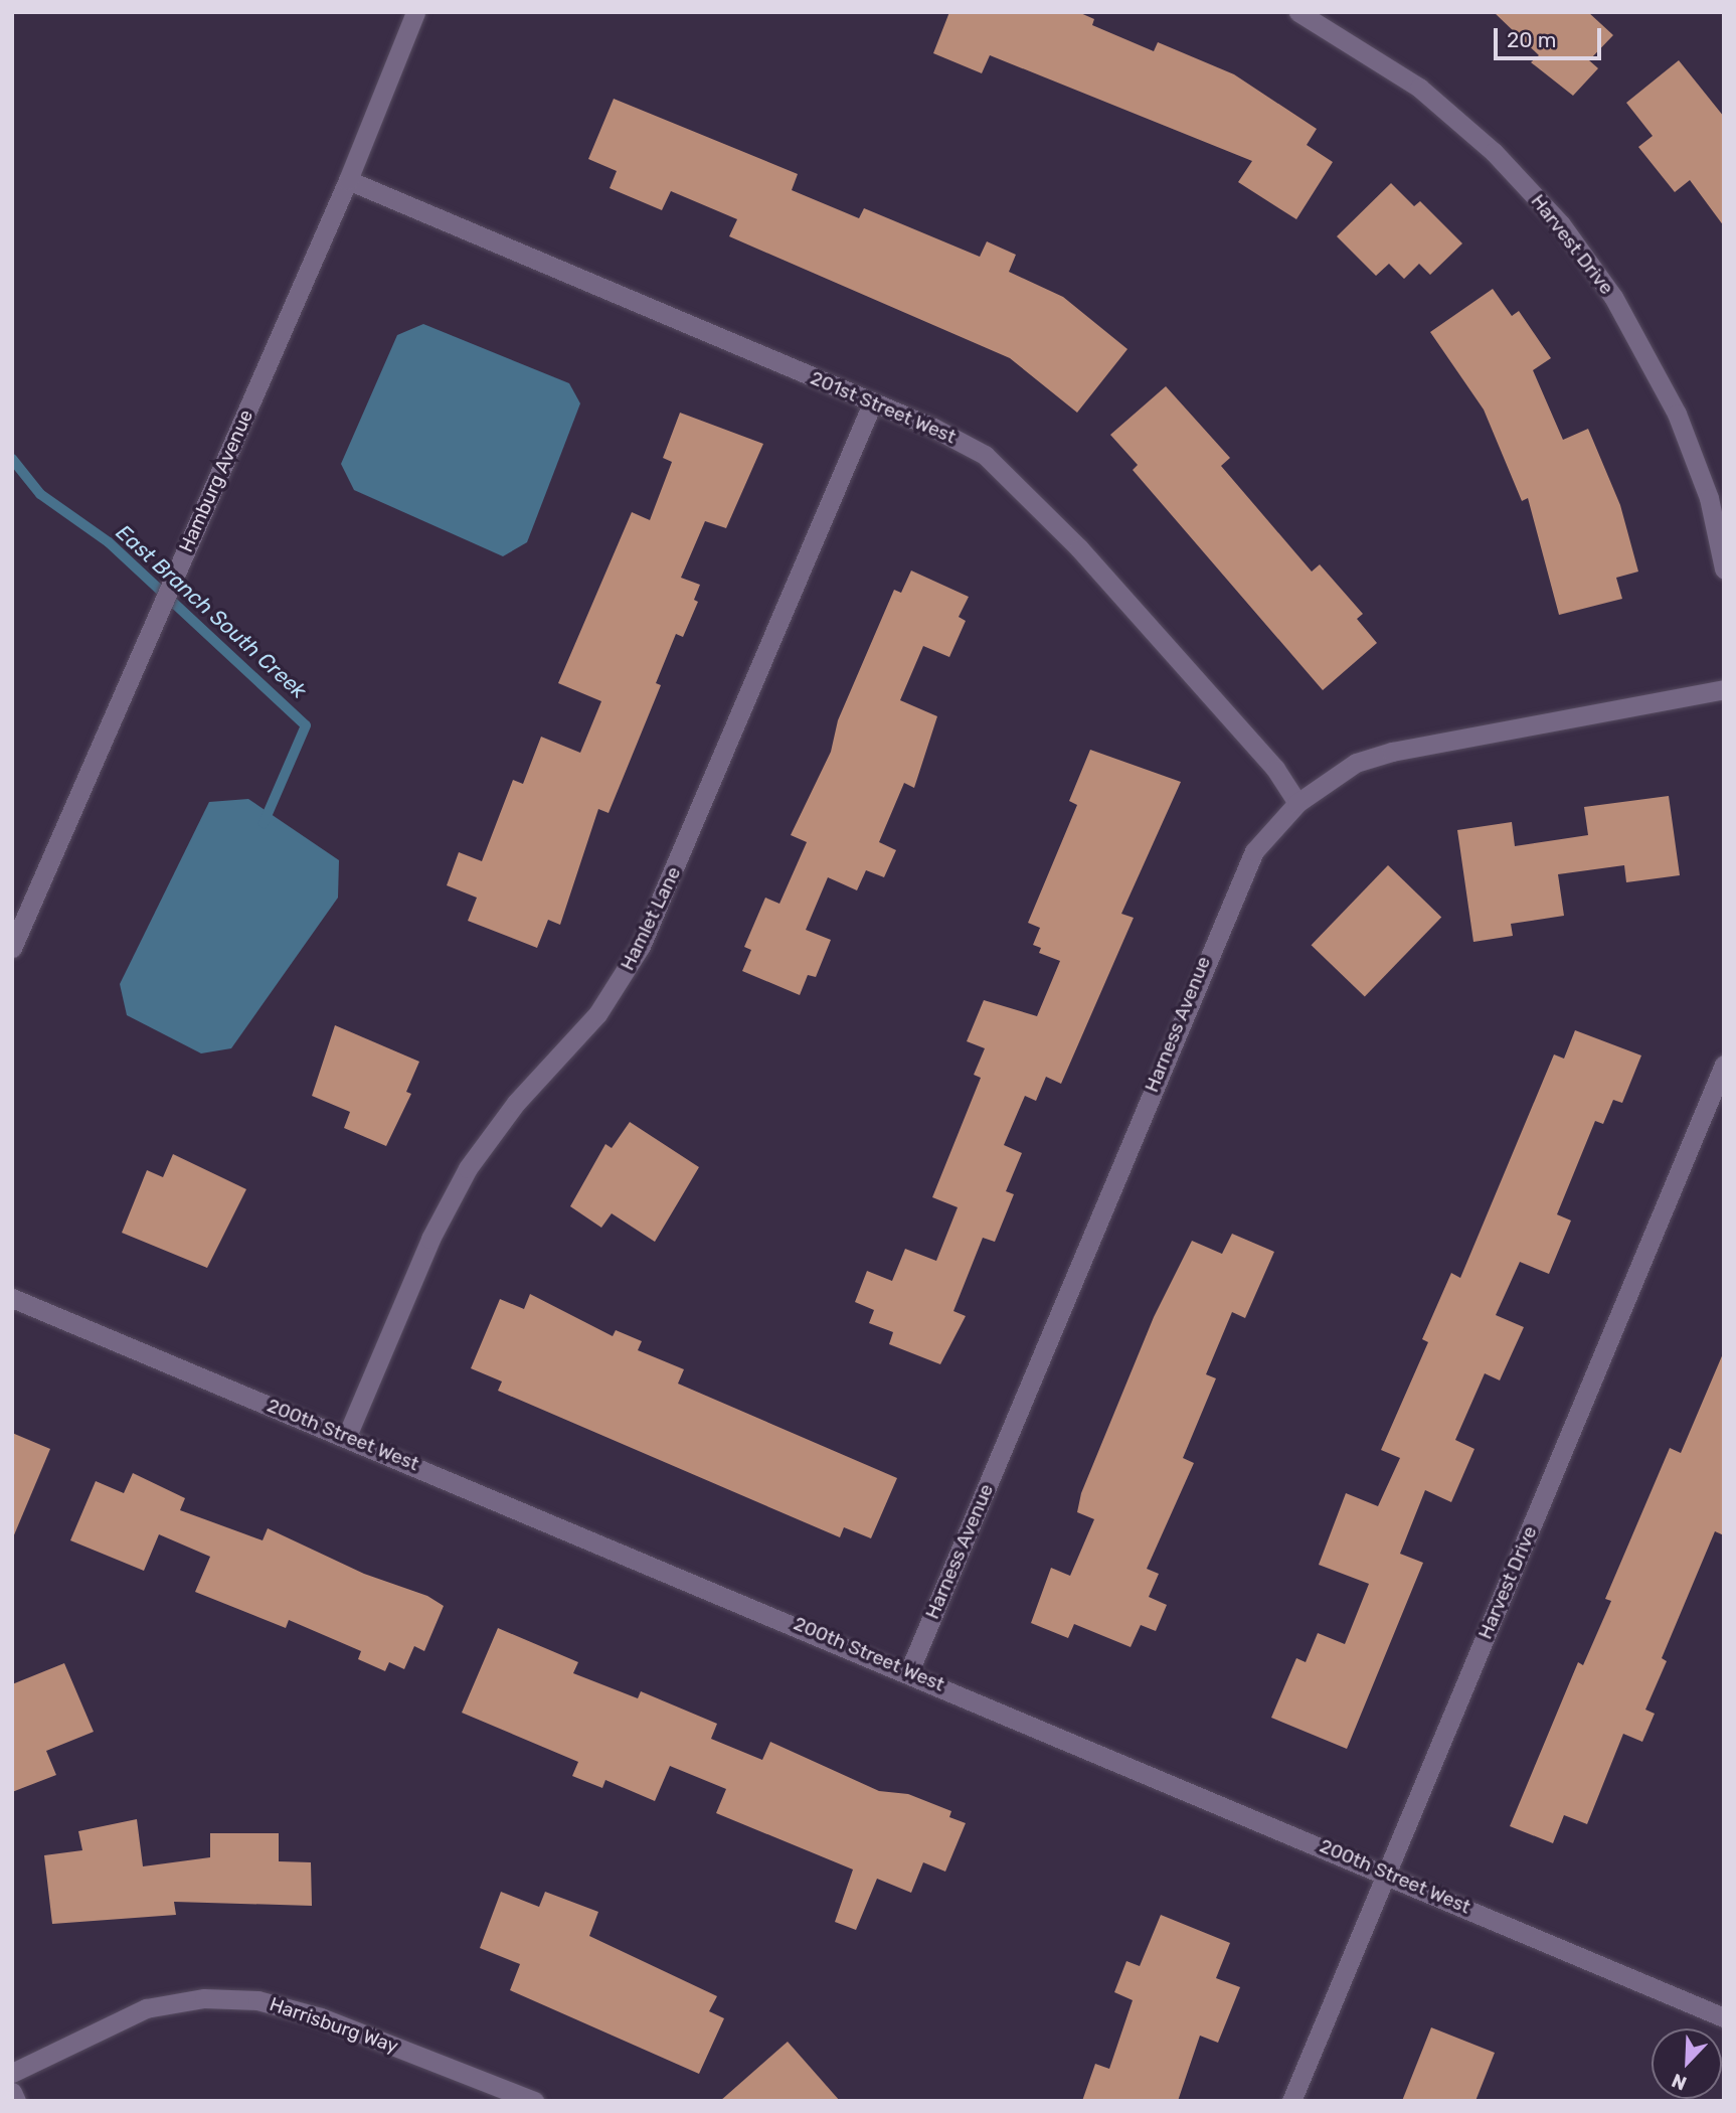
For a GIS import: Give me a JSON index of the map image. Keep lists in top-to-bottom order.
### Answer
{
  "streets": {
    "street": [
      "Harvest Drive",
      "201st Street West",
      "Hamburg Avenue",
      "Hamlet Lane",
      "Harness Avenue",
      "200th Street West",
      "Harrisburg Way"
    ]
  },
  "crossings": [
    ["Harvest Drive", "200th Street West"],
    ["201st Street West", "Hamburg Avenue"],
    ["201st Street West", "Hamlet Lane"],
    ["201st Street West", "Harness Avenue"],
    ["Hamlet Lane", "200th Street West"],
    ["Harness Avenue", "200th Street West"]
  ],
  "water": ["East Branch South Creek"],
  "scale_bar": "20 m",
  "north": "bottom left"
}
